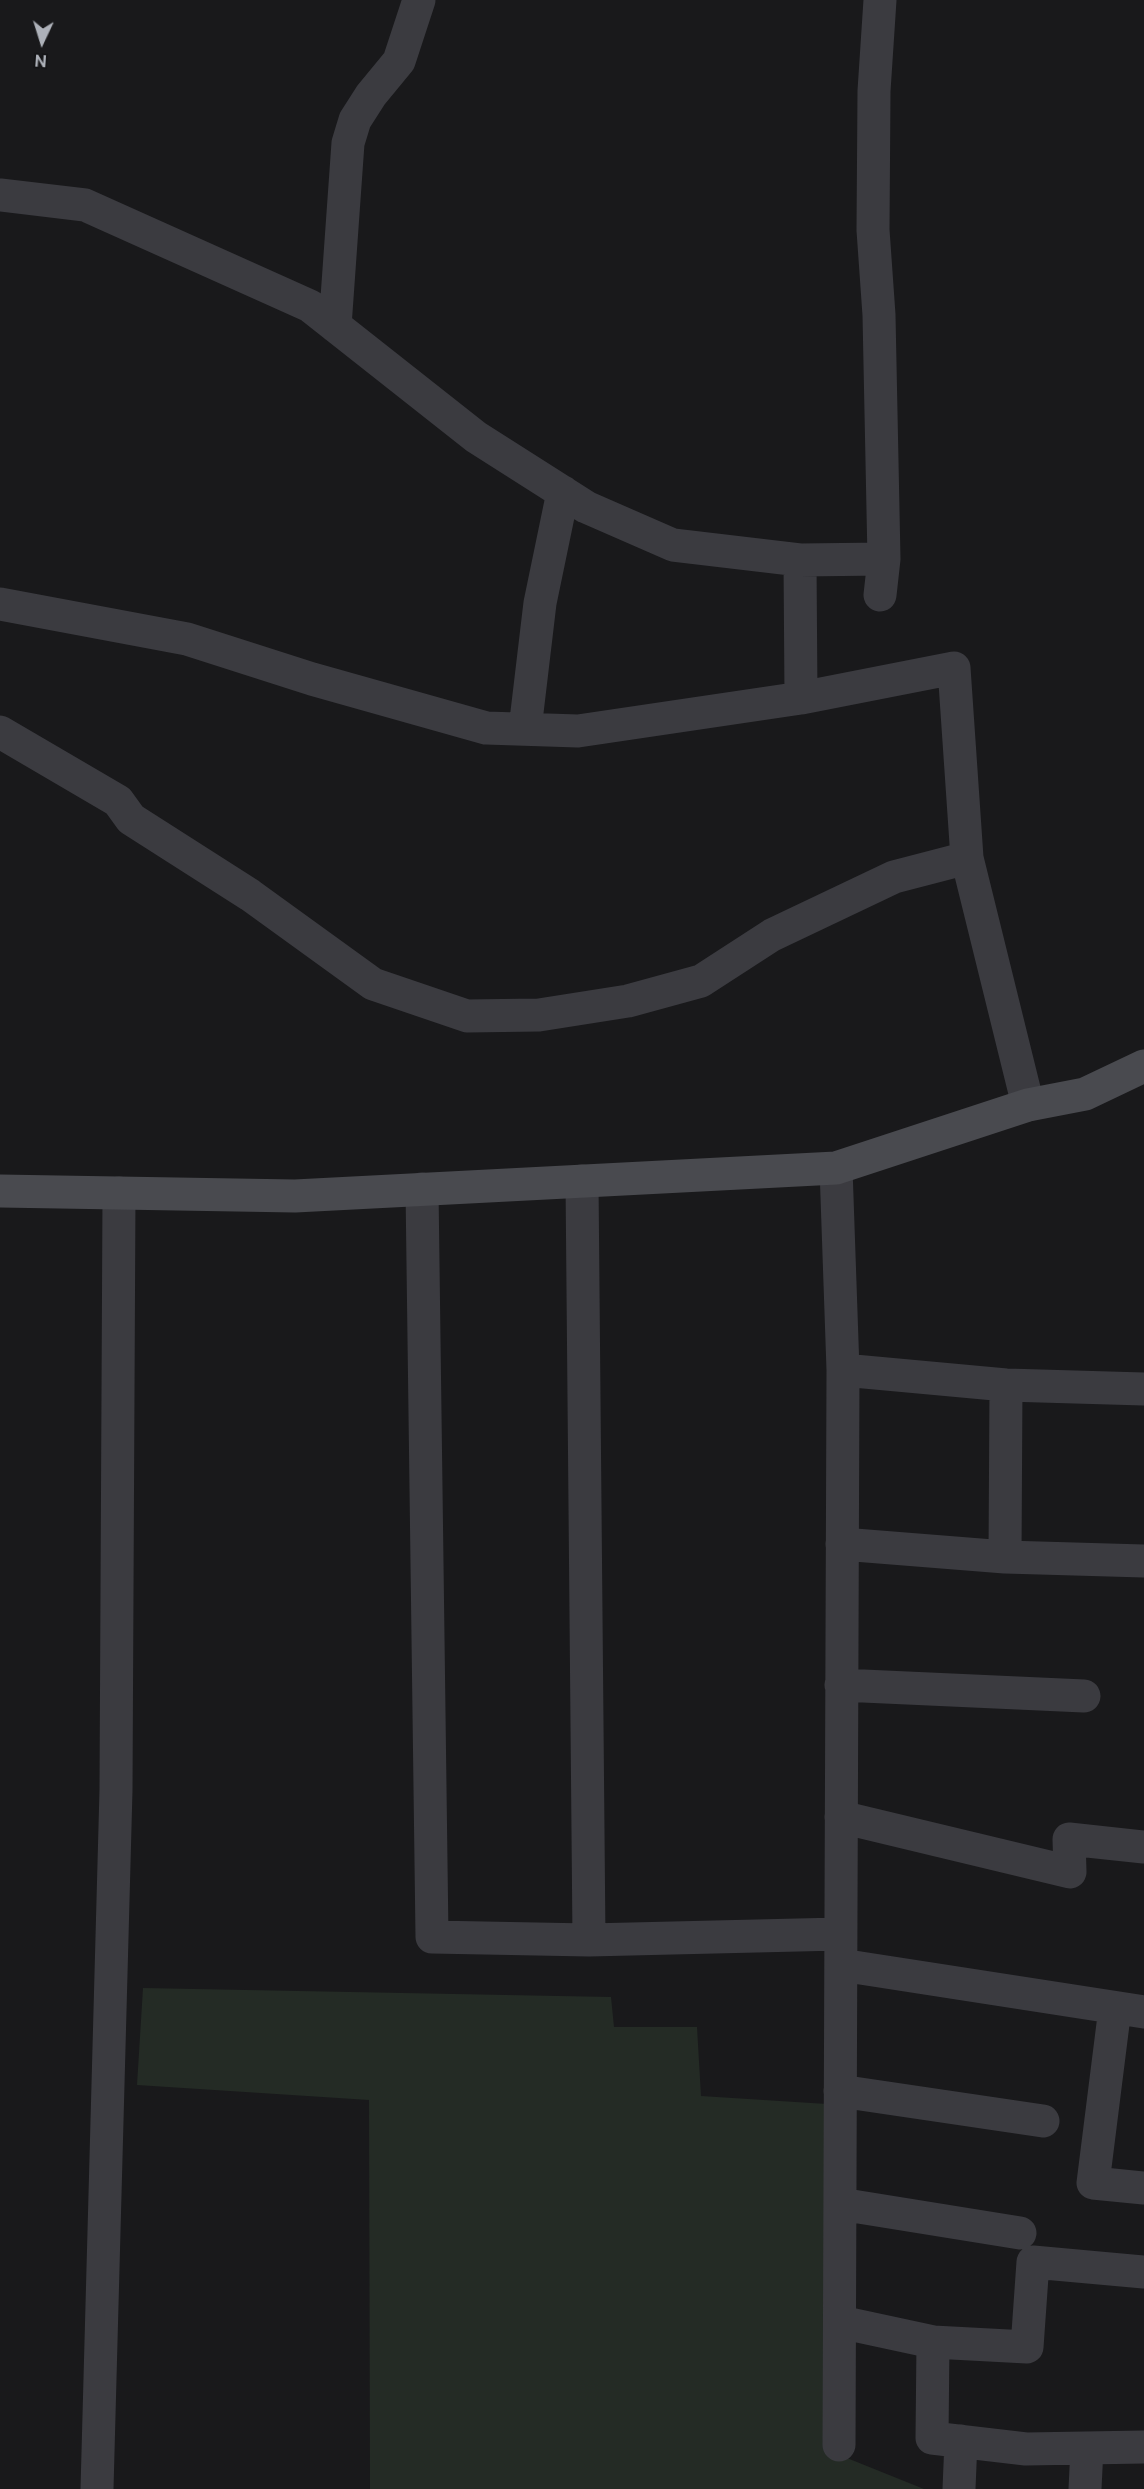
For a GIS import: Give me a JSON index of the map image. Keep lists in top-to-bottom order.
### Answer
{
  "north": "bottom"
}
